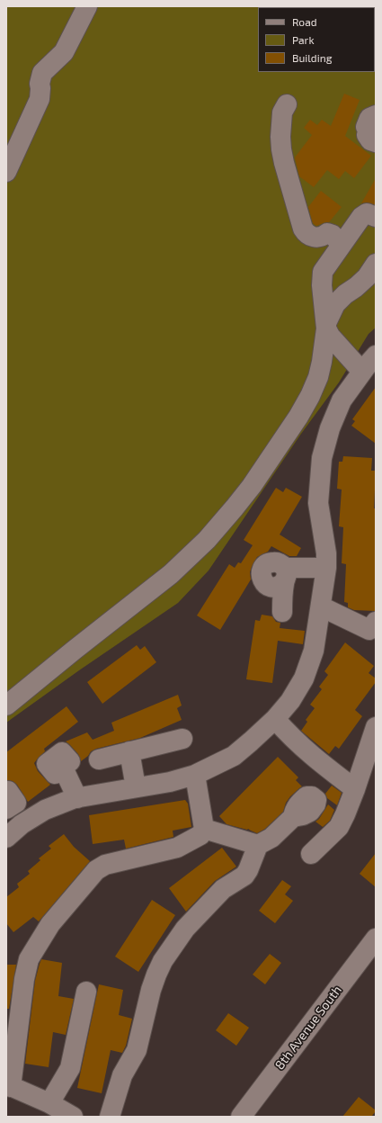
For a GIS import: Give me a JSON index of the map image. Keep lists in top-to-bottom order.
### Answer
{
  "streets": {
    "street": ["8th Avenue South"]
  },
  "legend": ["Road", "Park", "Building"]
}
